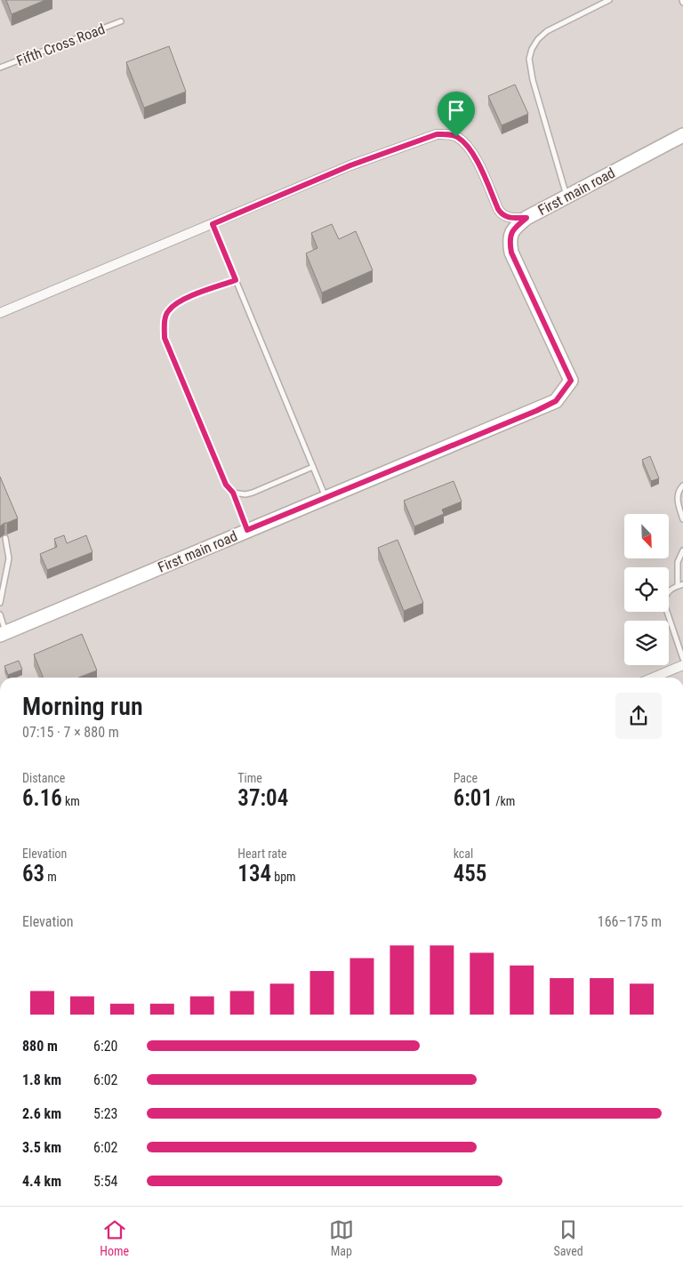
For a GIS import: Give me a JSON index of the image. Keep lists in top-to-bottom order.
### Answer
{
  "streets": {
    "street": ["First main road"],
    "lane": ["Fifth Cross Road"]
  },
  "north": "bottom right",
  "page": {
    "heading": ["Morning run", "07:15 · 7 × 880 m"],
    "stats": [
      ["Distance", "6.16 km"],
      ["Time", "37:04"],
      ["Pace", "6:01 /km"],
      ["Elevation", "63 m"],
      ["Heart rate", "134 bpm"],
      ["kcal", "455"]
    ],
    "chart": ["Elevation", "166–175 m"],
    "list": [
      {
        "name": "880 m",
        "note": "6:20"
      },
      {
        "name": "1.8 km",
        "note": "6:02"
      },
      {
        "name": "2.6 km",
        "note": "5:23"
      },
      {
        "name": "3.5 km",
        "note": "6:02"
      },
      {
        "name": "4.4 km",
        "note": "5:54"
      }
    ],
    "tabs": ["Home", "Map", "Saved"]
  }
}
